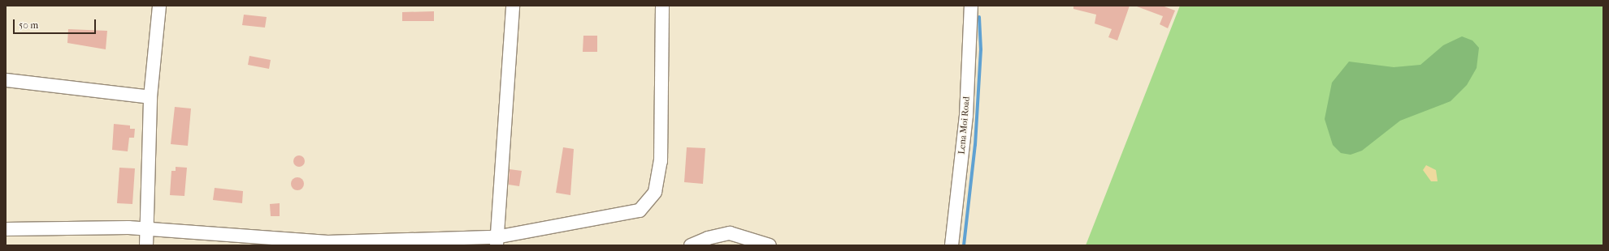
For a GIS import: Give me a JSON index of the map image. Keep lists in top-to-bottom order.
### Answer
{
  "streets": {
    "street": ["Lena Moi Road"]
  },
  "scale_bar": "50 m"
}
